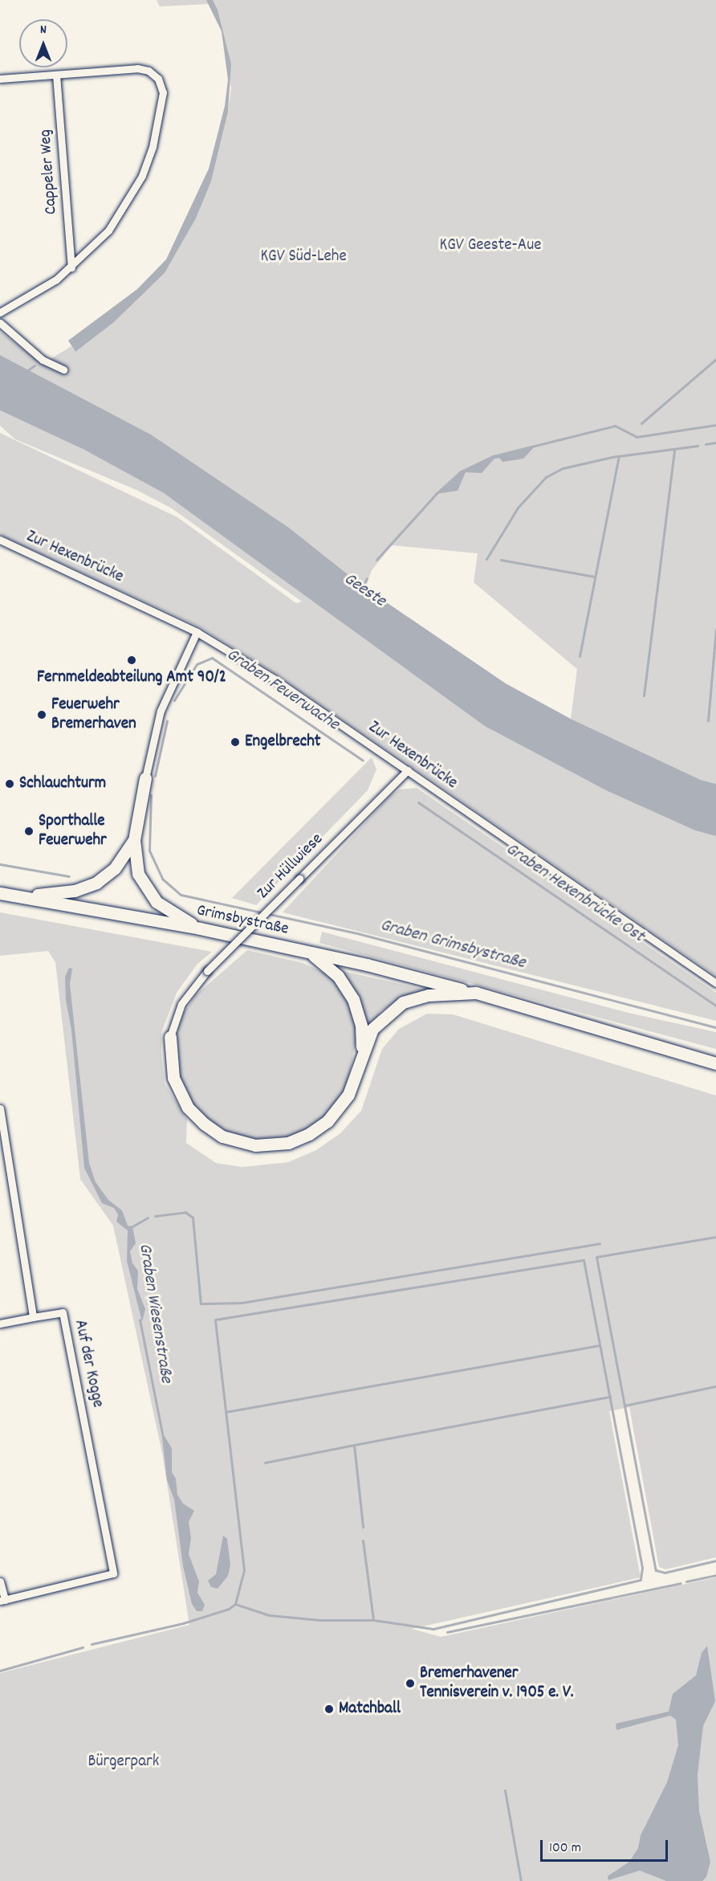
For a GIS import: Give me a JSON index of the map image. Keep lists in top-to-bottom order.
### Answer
{
  "streets": {
    "highway": ["Grimsbystraße"],
    "street": [
      "Cappeler Weg",
      "Zur Hexenbrücke",
      "Zur Hüllwiese",
      "Auf der Kogge"
    ]
  },
  "crossings": [
    ["Zur Hexenbrücke", "Zur Hüllwiese"]
  ],
  "water": [
    "Geeste",
    "Graben Feuerwache",
    "Graben Hexenbrücke Ost",
    "Graben Grimsbystraße",
    "Graben Wiesenstraße"
  ],
  "parks": ["KGV Geeste-Aue", "KGV Süd-Lehe", "Bürgerpark"],
  "places": [
    "Fernmeldeabteilung Amt 90/2",
    "Feuerwehr Bremerhaven",
    "Engelbrecht",
    "Schlauchturm",
    "Sporthalle Feuerwehr",
    "Bremerhavener Tennisverein v. 1905 e. V.",
    "Matchball"
  ],
  "scale_bar": "100 m",
  "north": "top"
}
